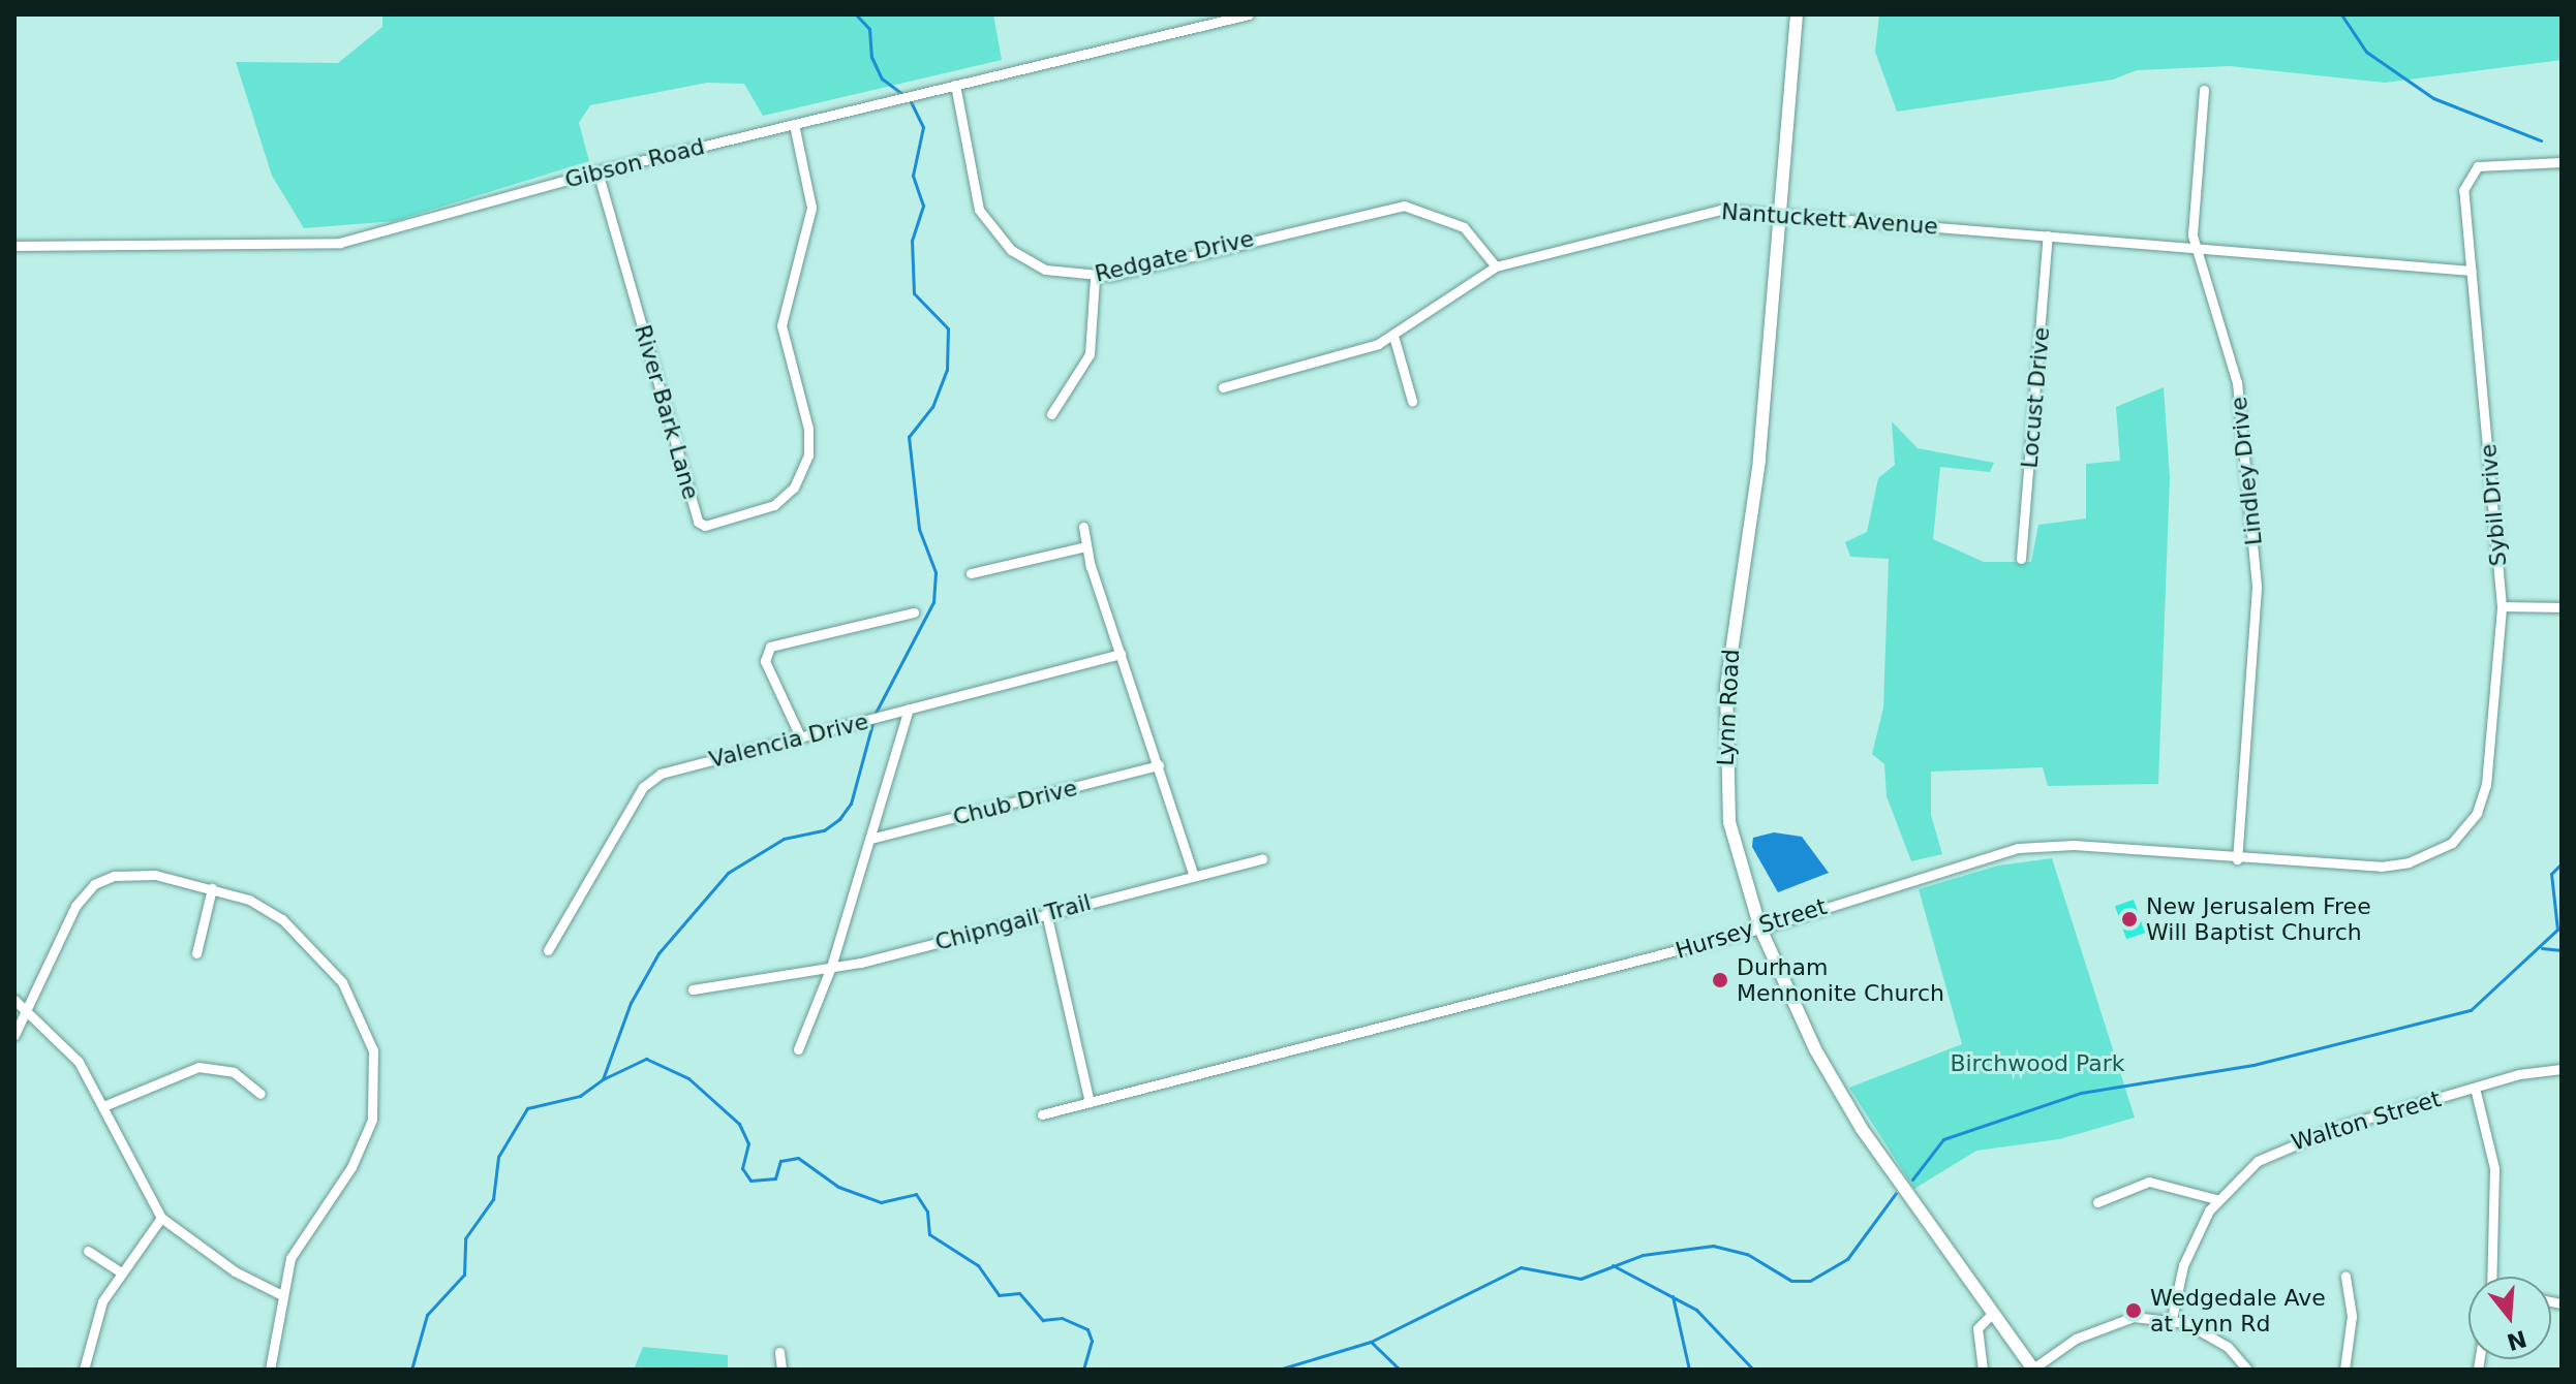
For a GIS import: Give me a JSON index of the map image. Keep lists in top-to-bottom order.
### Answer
{
  "streets": {
    "street": [
      "Gibson Road",
      "Nantuckett Avenue",
      "Redgate Drive",
      "Locust Drive",
      "River Bark Lane",
      "Lindley Drive",
      "Sybil Drive",
      "Lynn Road",
      "Valencia Drive",
      "Chub Drive",
      "Chipngail Trail",
      "Hursey Street",
      "Walton Street"
    ]
  },
  "crossings": [
    ["Gibson Road", "Redgate Drive"],
    ["Gibson Road", "River Bark Lane"],
    ["Nantuckett Avenue", "Redgate Drive"],
    ["Nantuckett Avenue", "Locust Drive"],
    ["Nantuckett Avenue", "Lindley Drive"],
    ["Nantuckett Avenue", "Sybil Drive"],
    ["Nantuckett Avenue", "Lynn Road"],
    ["Lindley Drive", "Hursey Street"],
    ["Sybil Drive", "Hursey Street"],
    ["Lynn Road", "Hursey Street"]
  ],
  "parks": ["Birchwood Park"],
  "places": ["New Jerusalem Free Will Baptist Church", "Durham Mennonite Church", "Wedgedale Ave at Lynn Rd"],
  "north": "bottom"
}
